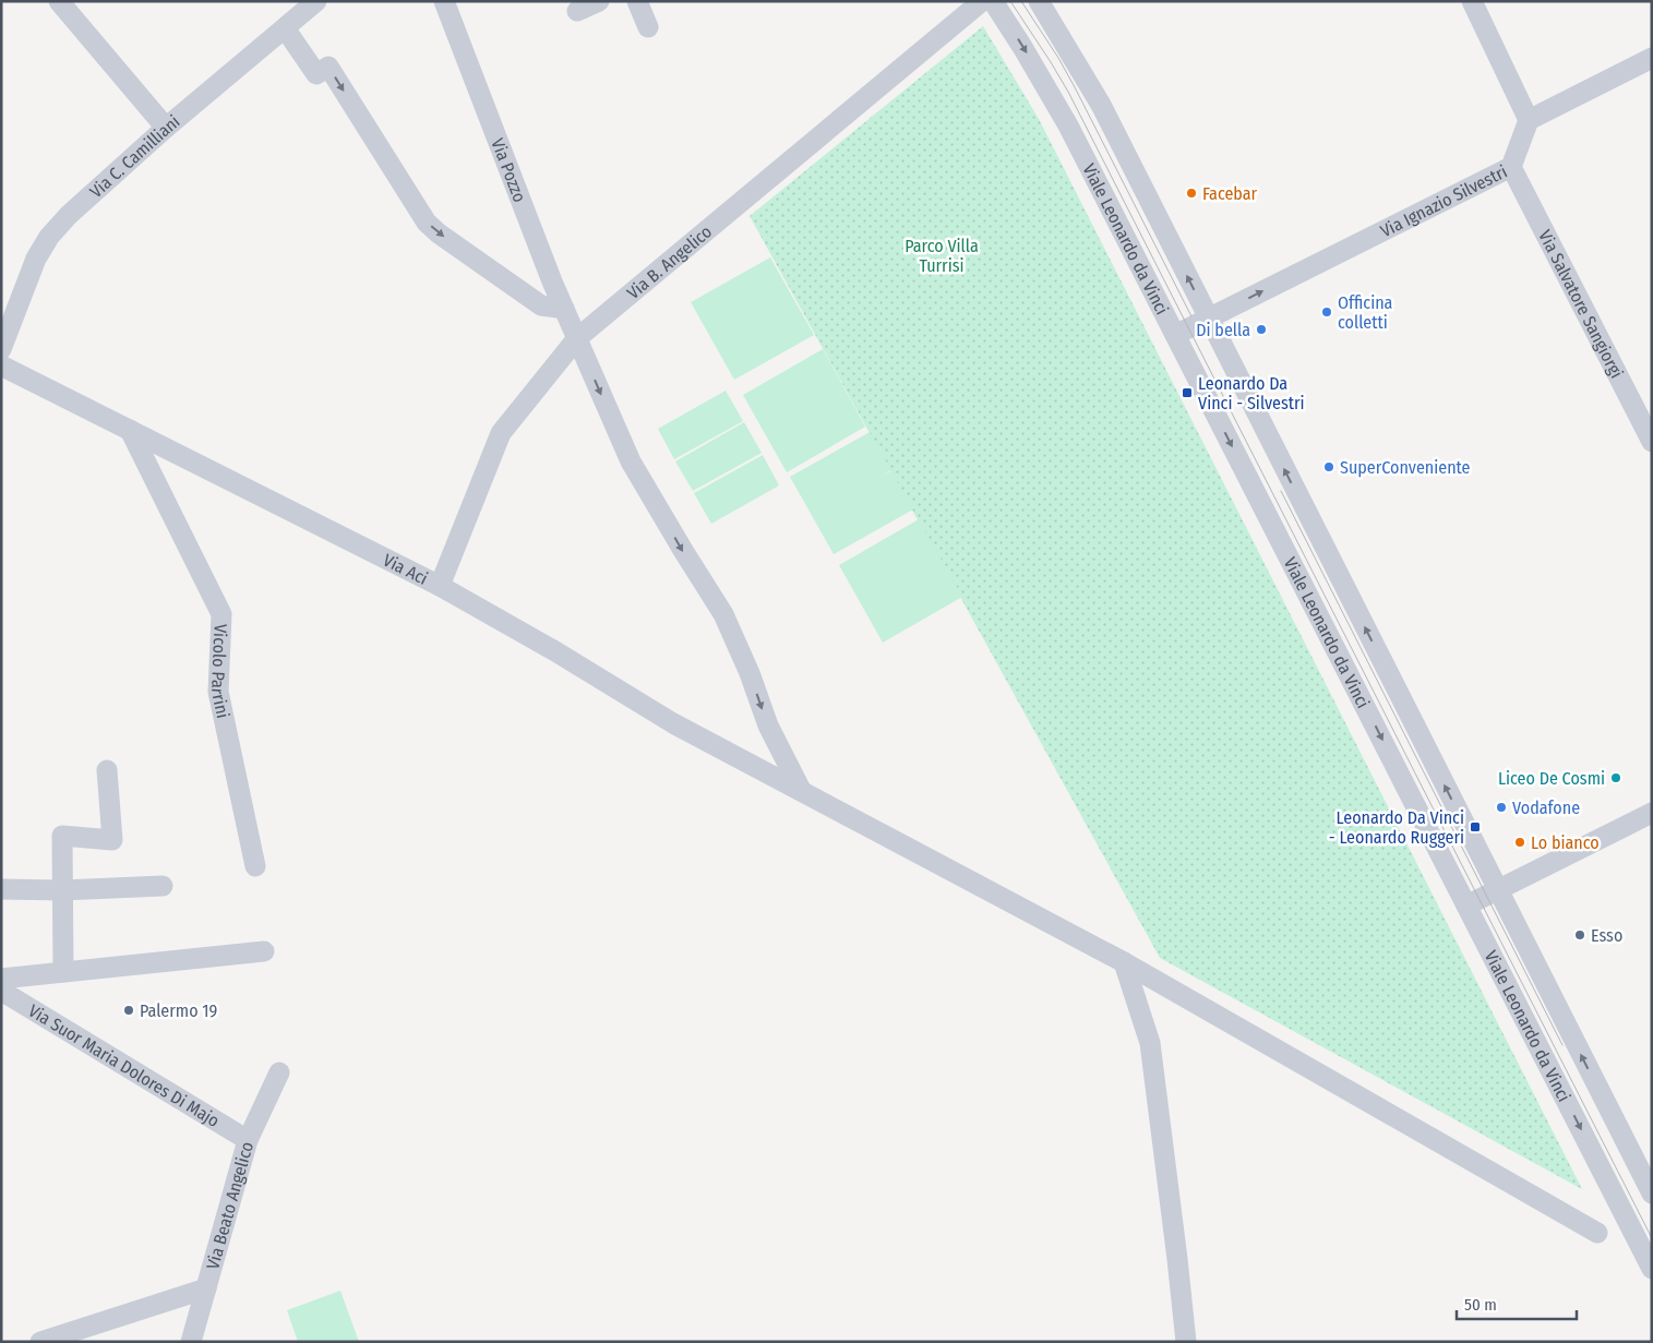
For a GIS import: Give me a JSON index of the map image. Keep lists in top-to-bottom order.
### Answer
{
  "streets": {
    "street": [
      "Via C. Camilliani",
      "Via Pozzo",
      "Via Ignazio Silvestri",
      "Viale Leonardo da Vinci",
      "Via B. Angelico",
      "Via Salvatore Sangiorgi",
      "Via Aci",
      "Vicolo Parrini",
      "Via Suor Maria Dolores Di Majo",
      "Via Beato Angelico"
    ]
  },
  "crossings": [
    ["Via Pozzo", "Via B. Angelico"],
    ["Via Pozzo", "Via Aci"],
    ["Via Ignazio Silvestri", "Viale Leonardo da Vinci"],
    ["Via Ignazio Silvestri", "Via Salvatore Sangiorgi"],
    ["Via B. Angelico", "Via Aci"],
    ["Via Aci", "Vicolo Parrini"],
    ["Via Suor Maria Dolores Di Majo", "Via Beato Angelico"]
  ],
  "one_way": ["Via Pozzo", "Via Ignazio Silvestri"],
  "parks": ["Parco Villa Turrisi"],
  "places": {
    "other": [
      "Facebar",
      "Officina colletti",
      "Di bella",
      "SuperConveniente",
      "Liceo De Cosmi",
      "Vodafone",
      "Lo bianco",
      "Esso",
      "Palermo 19"
    ],
    "transit": ["Leonardo Da Vinci - Silvestri", "Leonardo Da Vinci - Leonardo Ruggeri"]
  },
  "scale_bar": "50 m"
}
